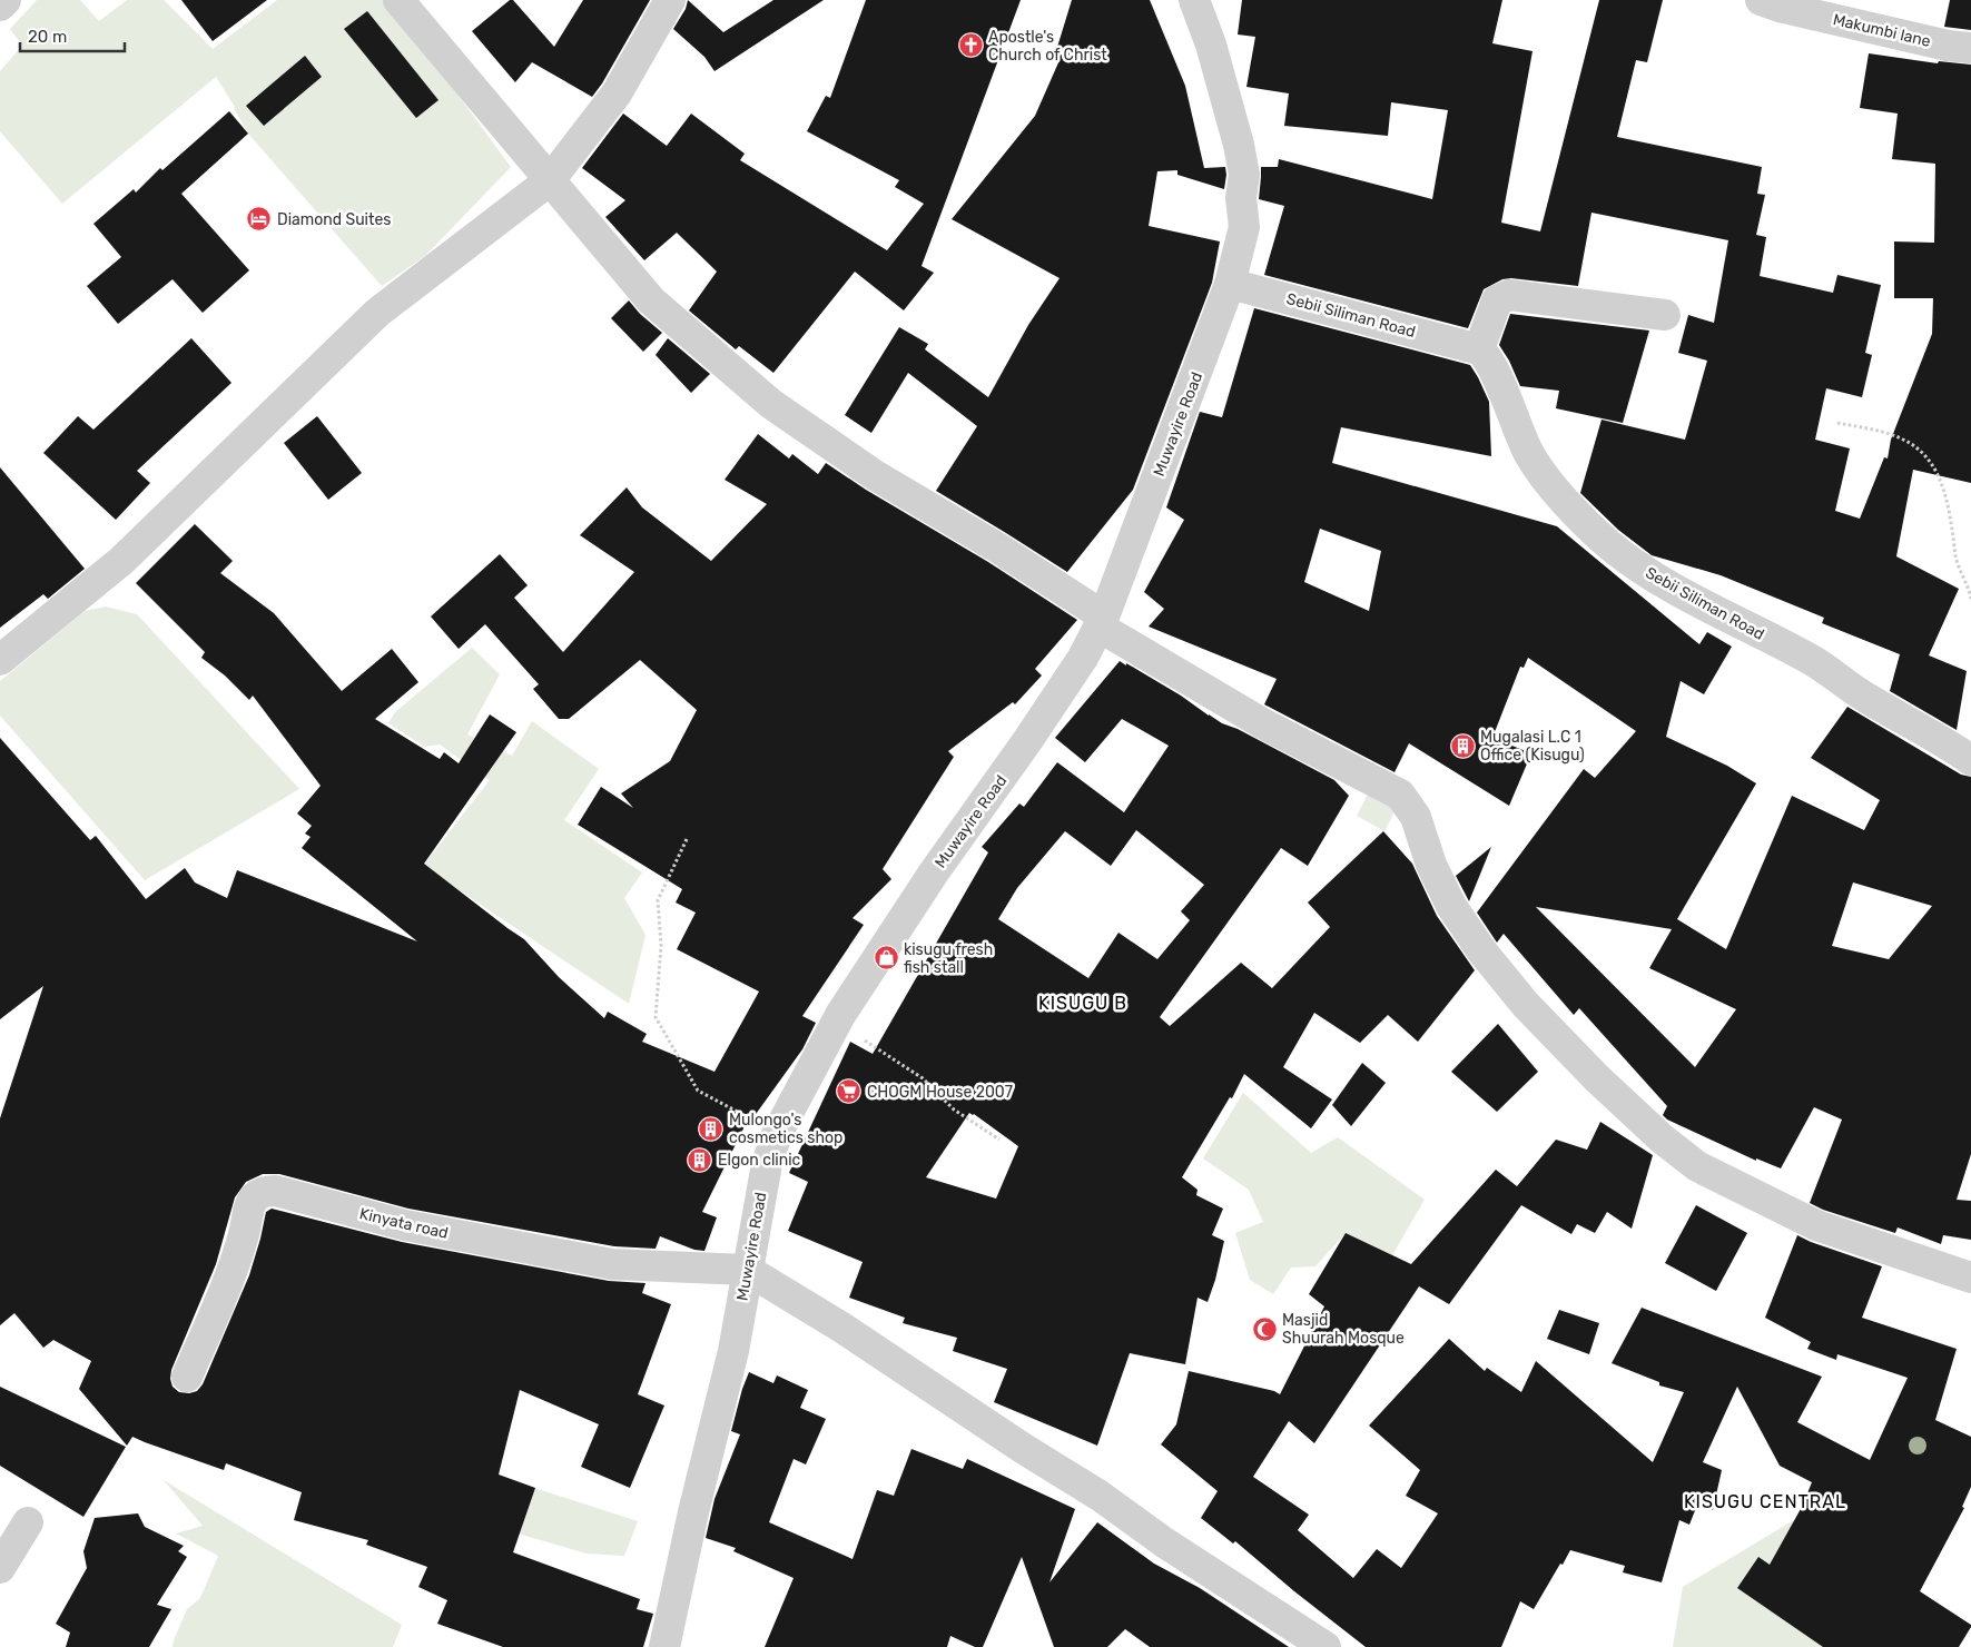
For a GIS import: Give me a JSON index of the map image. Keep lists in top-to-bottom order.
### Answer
{
  "streets": {
    "street": [
      "Makumbi lane",
      "Sebii Siliman Road",
      "Muwayire Road",
      "Kinyata road"
    ]
  },
  "crossings": [
    ["Sebii Siliman Road", "Muwayire Road"],
    ["Muwayire Road", "Kinyata road"]
  ],
  "districts": ["KISUGU B", "KISUGU CENTRAL"],
  "places": {
    "church": ["Apostle's Church of Christ"],
    "hotel": ["Diamond Suites"],
    "building": ["Mugalasi L.C 1 Office (Kisugu)", "Mulongo's cosmetics shop", "Elgon clinic"],
    "shop": ["kisugu fresh fish stall"],
    "supermarket": ["CHOGM House 2007"],
    "mosque": ["Masjid Shuurah Mosque"]
  },
  "scale_bar": "20 m"
}
